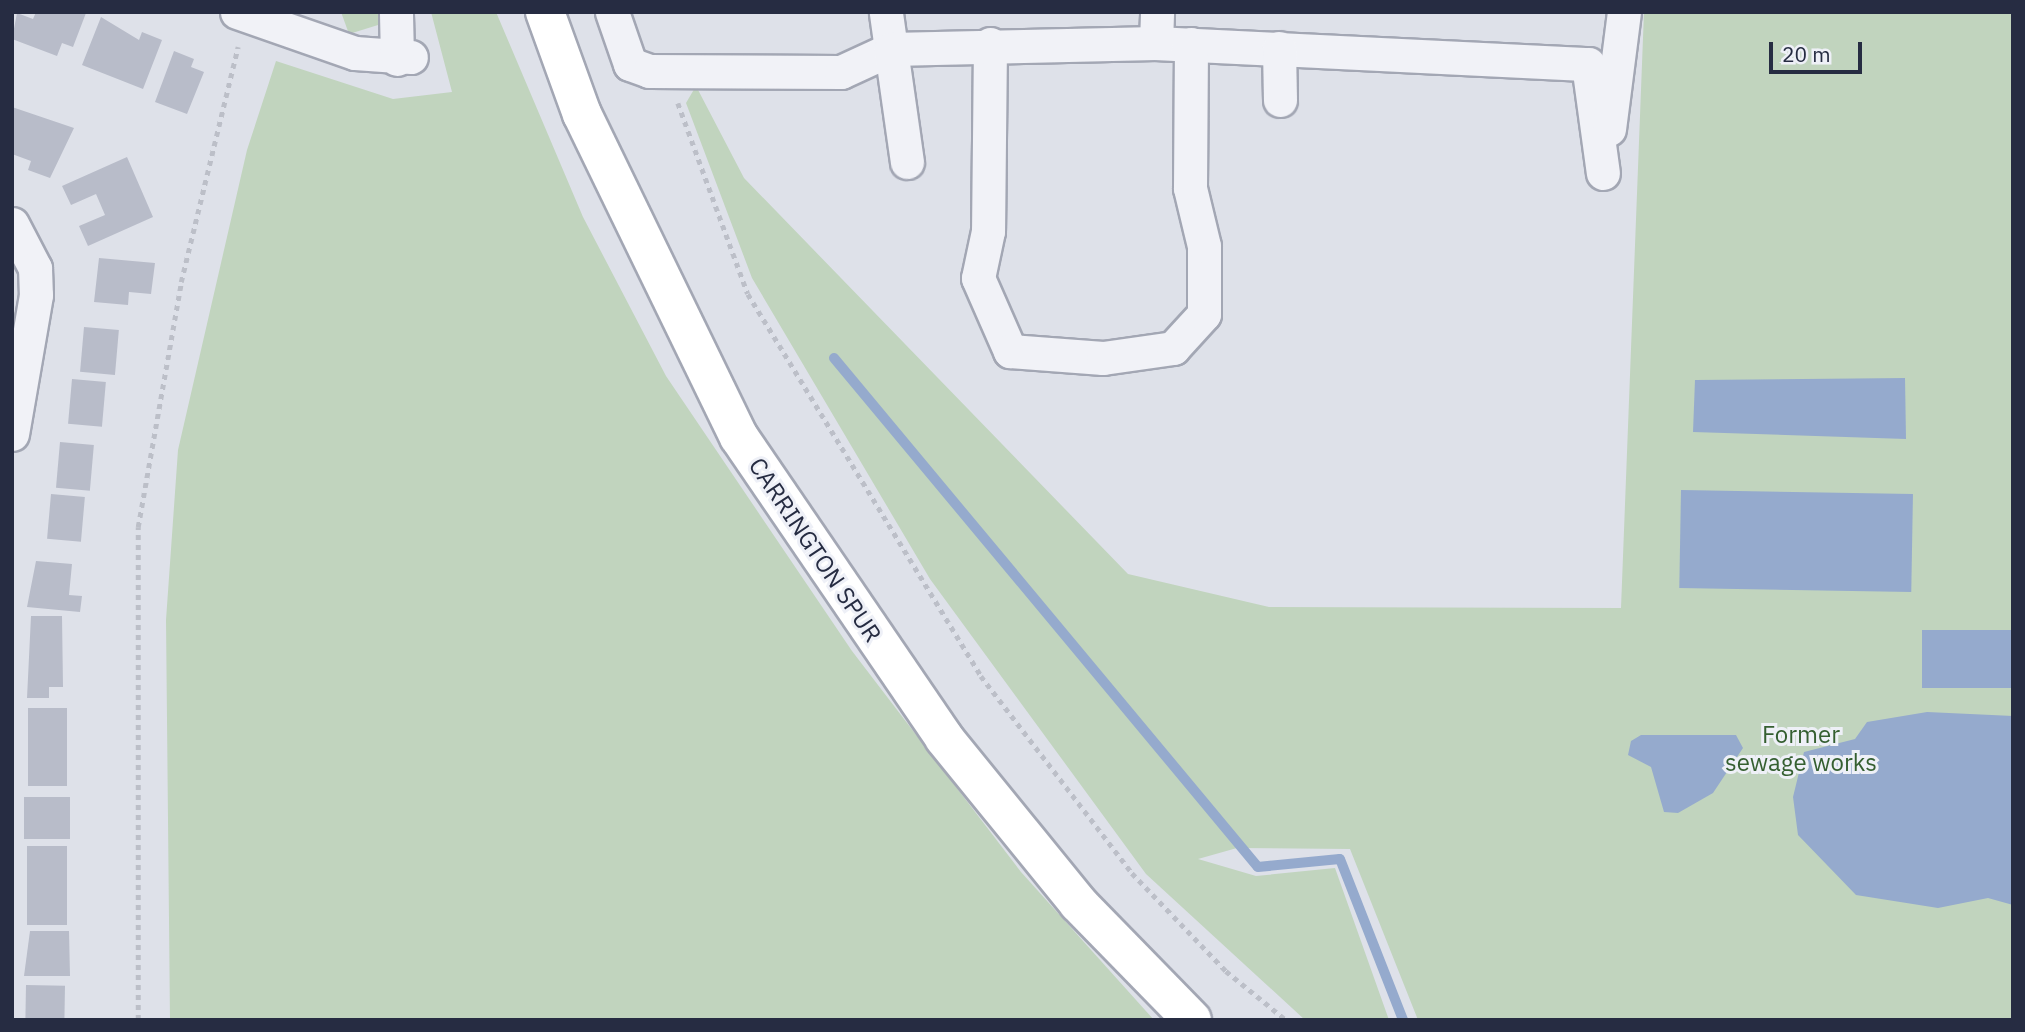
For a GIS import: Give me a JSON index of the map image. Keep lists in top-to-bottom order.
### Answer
{
  "streets": {
    "main road": ["CARRINGTON SPUR"]
  },
  "parks": ["Former sewage works"],
  "scale_bar": "20 m"
}
